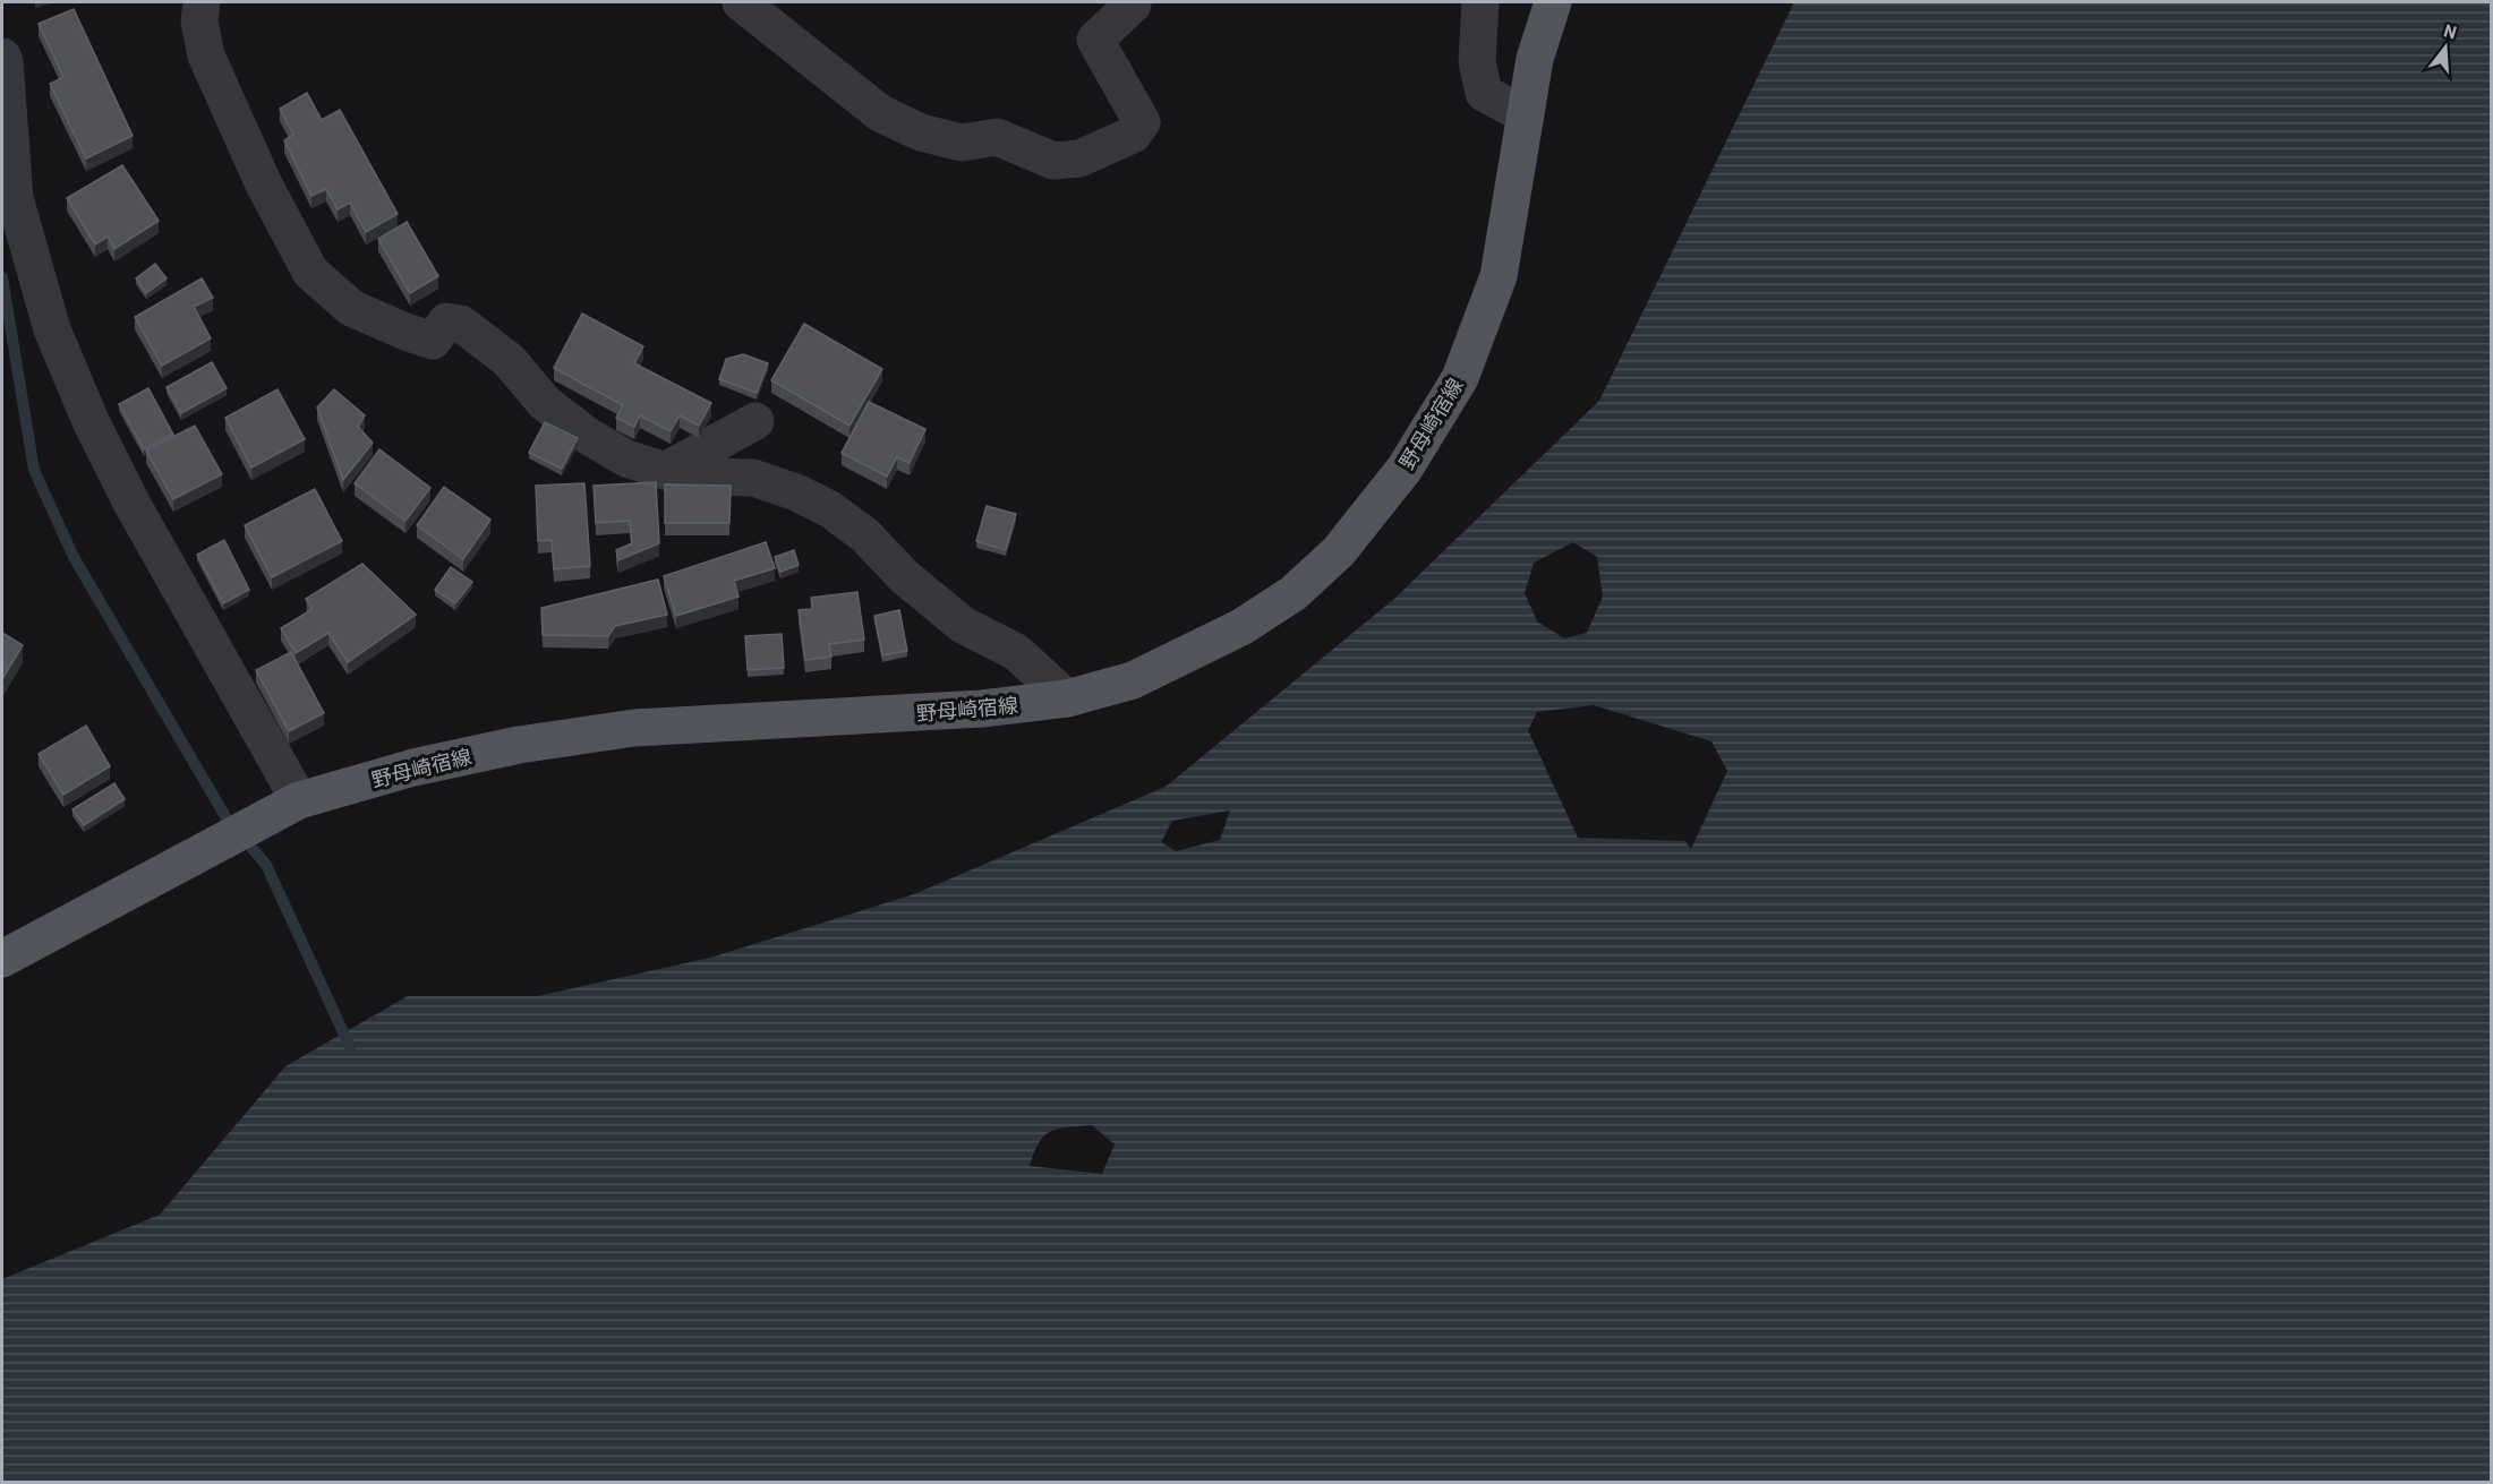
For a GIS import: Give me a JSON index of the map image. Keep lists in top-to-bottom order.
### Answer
{
  "streets": {
    "main road": ["野母崎宿線"]
  },
  "north": "top"
}
